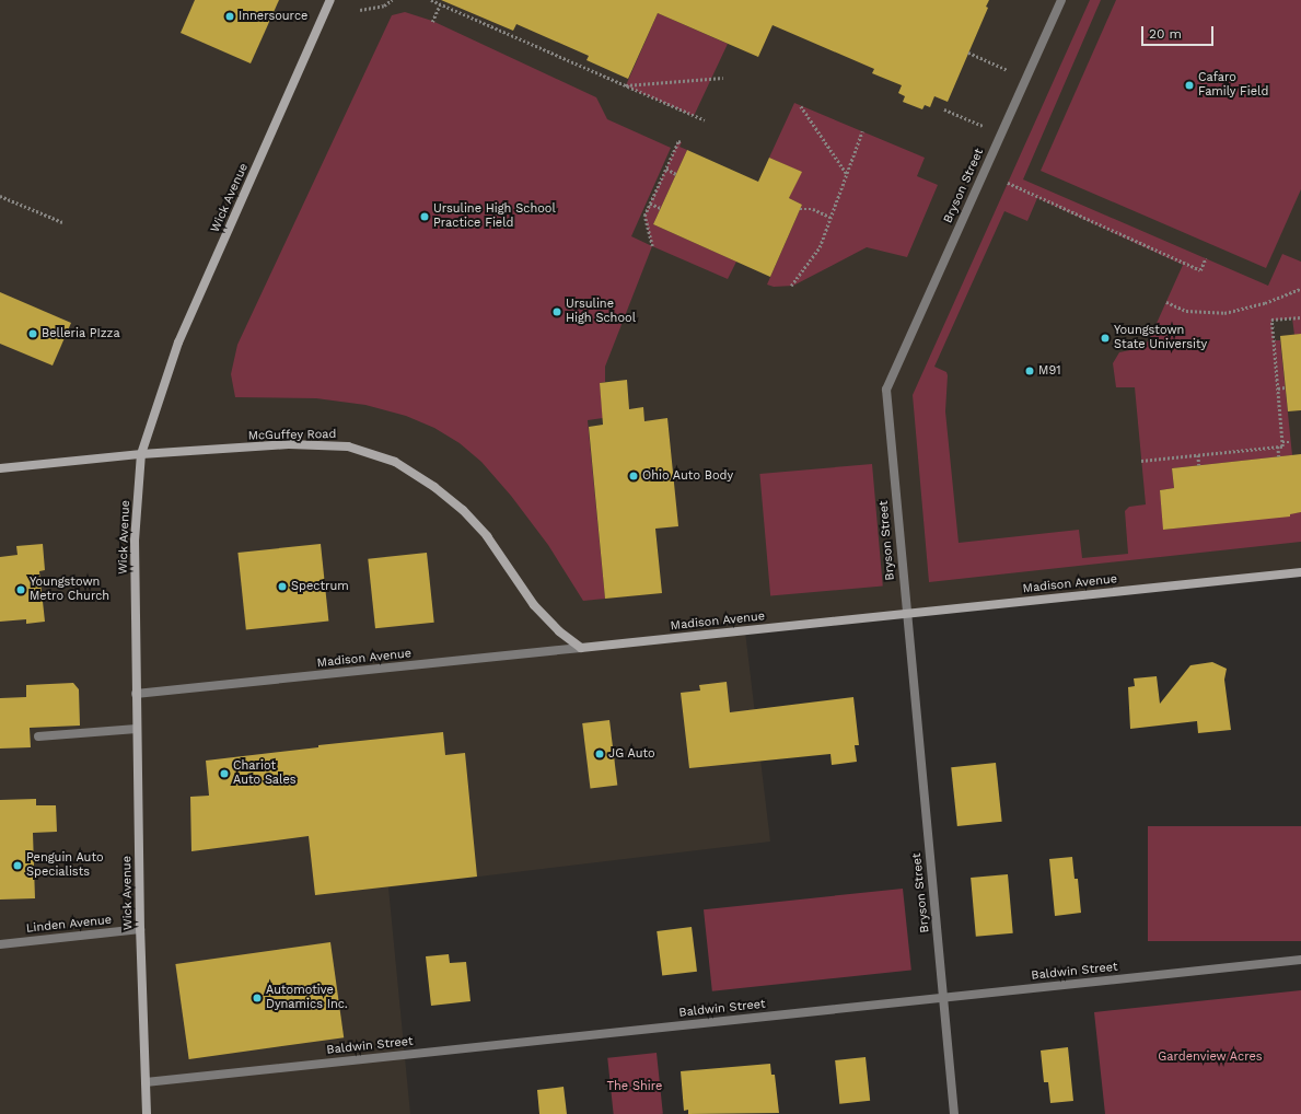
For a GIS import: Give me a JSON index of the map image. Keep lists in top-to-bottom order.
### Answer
{
  "streets": {
    "street": [
      "Bryson Street",
      "Wick Avenue",
      "McGuffey Road",
      "Madison Avenue",
      "Linden Avenue",
      "Baldwin Street"
    ]
  },
  "crossings": [
    ["Bryson Street", "Madison Avenue"],
    ["Bryson Street", "Baldwin Street"],
    ["Wick Avenue", "McGuffey Road"],
    ["Wick Avenue", "Madison Avenue"],
    ["Wick Avenue", "Linden Avenue"],
    ["Wick Avenue", "Baldwin Street"],
    ["McGuffey Road", "Madison Avenue"]
  ],
  "parks": ["Gardenview Acres", "The Shire"],
  "places": [
    "Innersource",
    "Cafaro Family Field",
    "Ursuline High School Practice Field",
    "Ursuline High School",
    "Belleria PIzza",
    "Youngstown State University",
    "M91",
    "Ohio Auto Body",
    "Spectrum",
    "Youngstown Metro Church",
    "JG Auto",
    "Chariot Auto Sales",
    "Penguin Auto Specialists",
    "Automotive Dynamics Inc."
  ],
  "scale_bar": "20 m"
}
